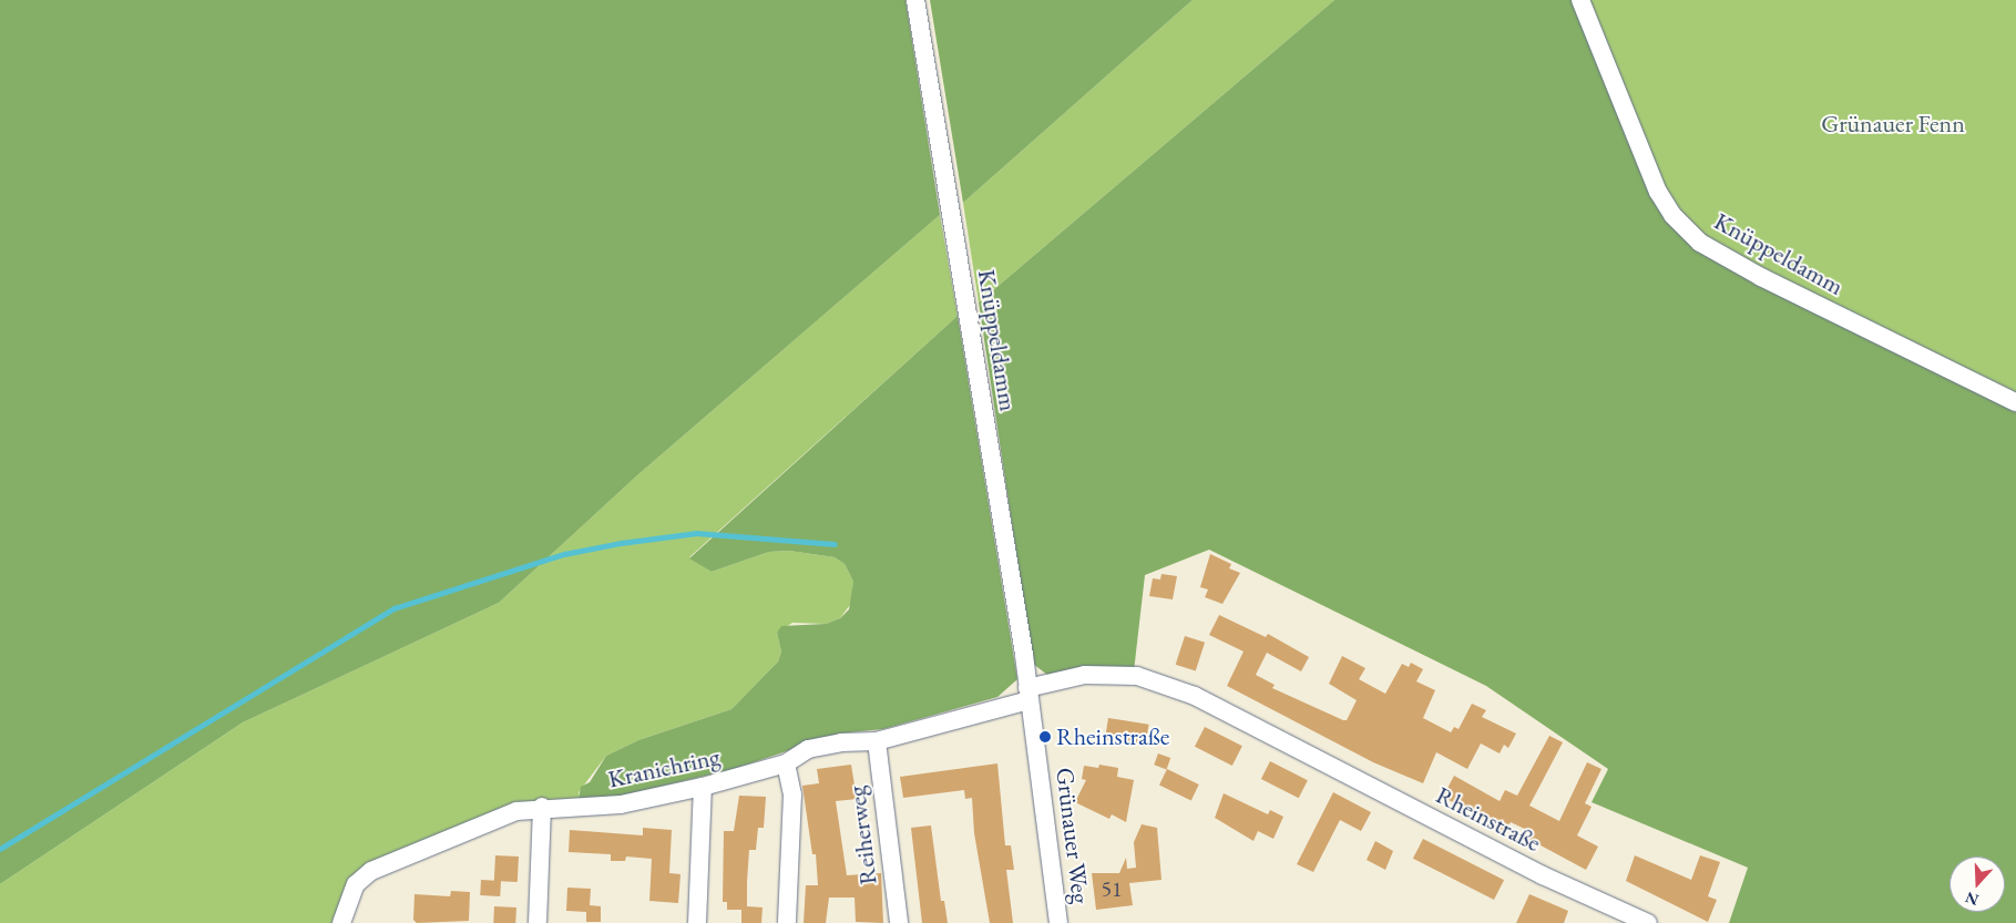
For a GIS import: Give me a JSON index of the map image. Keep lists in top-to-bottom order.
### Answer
{
  "streets": {
    "street": [
      "Knüppeldamm",
      "Kranichring",
      "Rheinstraße",
      "Reiherweg",
      "Grünauer Weg"
    ]
  },
  "crossings": [
    ["Knüppeldamm", "Kranichring"],
    ["Knüppeldamm", "Rheinstraße"],
    ["Knüppeldamm", "Grünauer Weg"],
    ["Kranichring", "Rheinstraße"],
    ["Kranichring", "Reiherweg"],
    ["Kranichring", "Grünauer Weg"],
    ["Rheinstraße", "Grünauer Weg"]
  ],
  "parks": ["Grünauer Fenn"],
  "places": ["Rheinstraße"],
  "house_numbers": ["51"],
  "north": "bottom"
}
